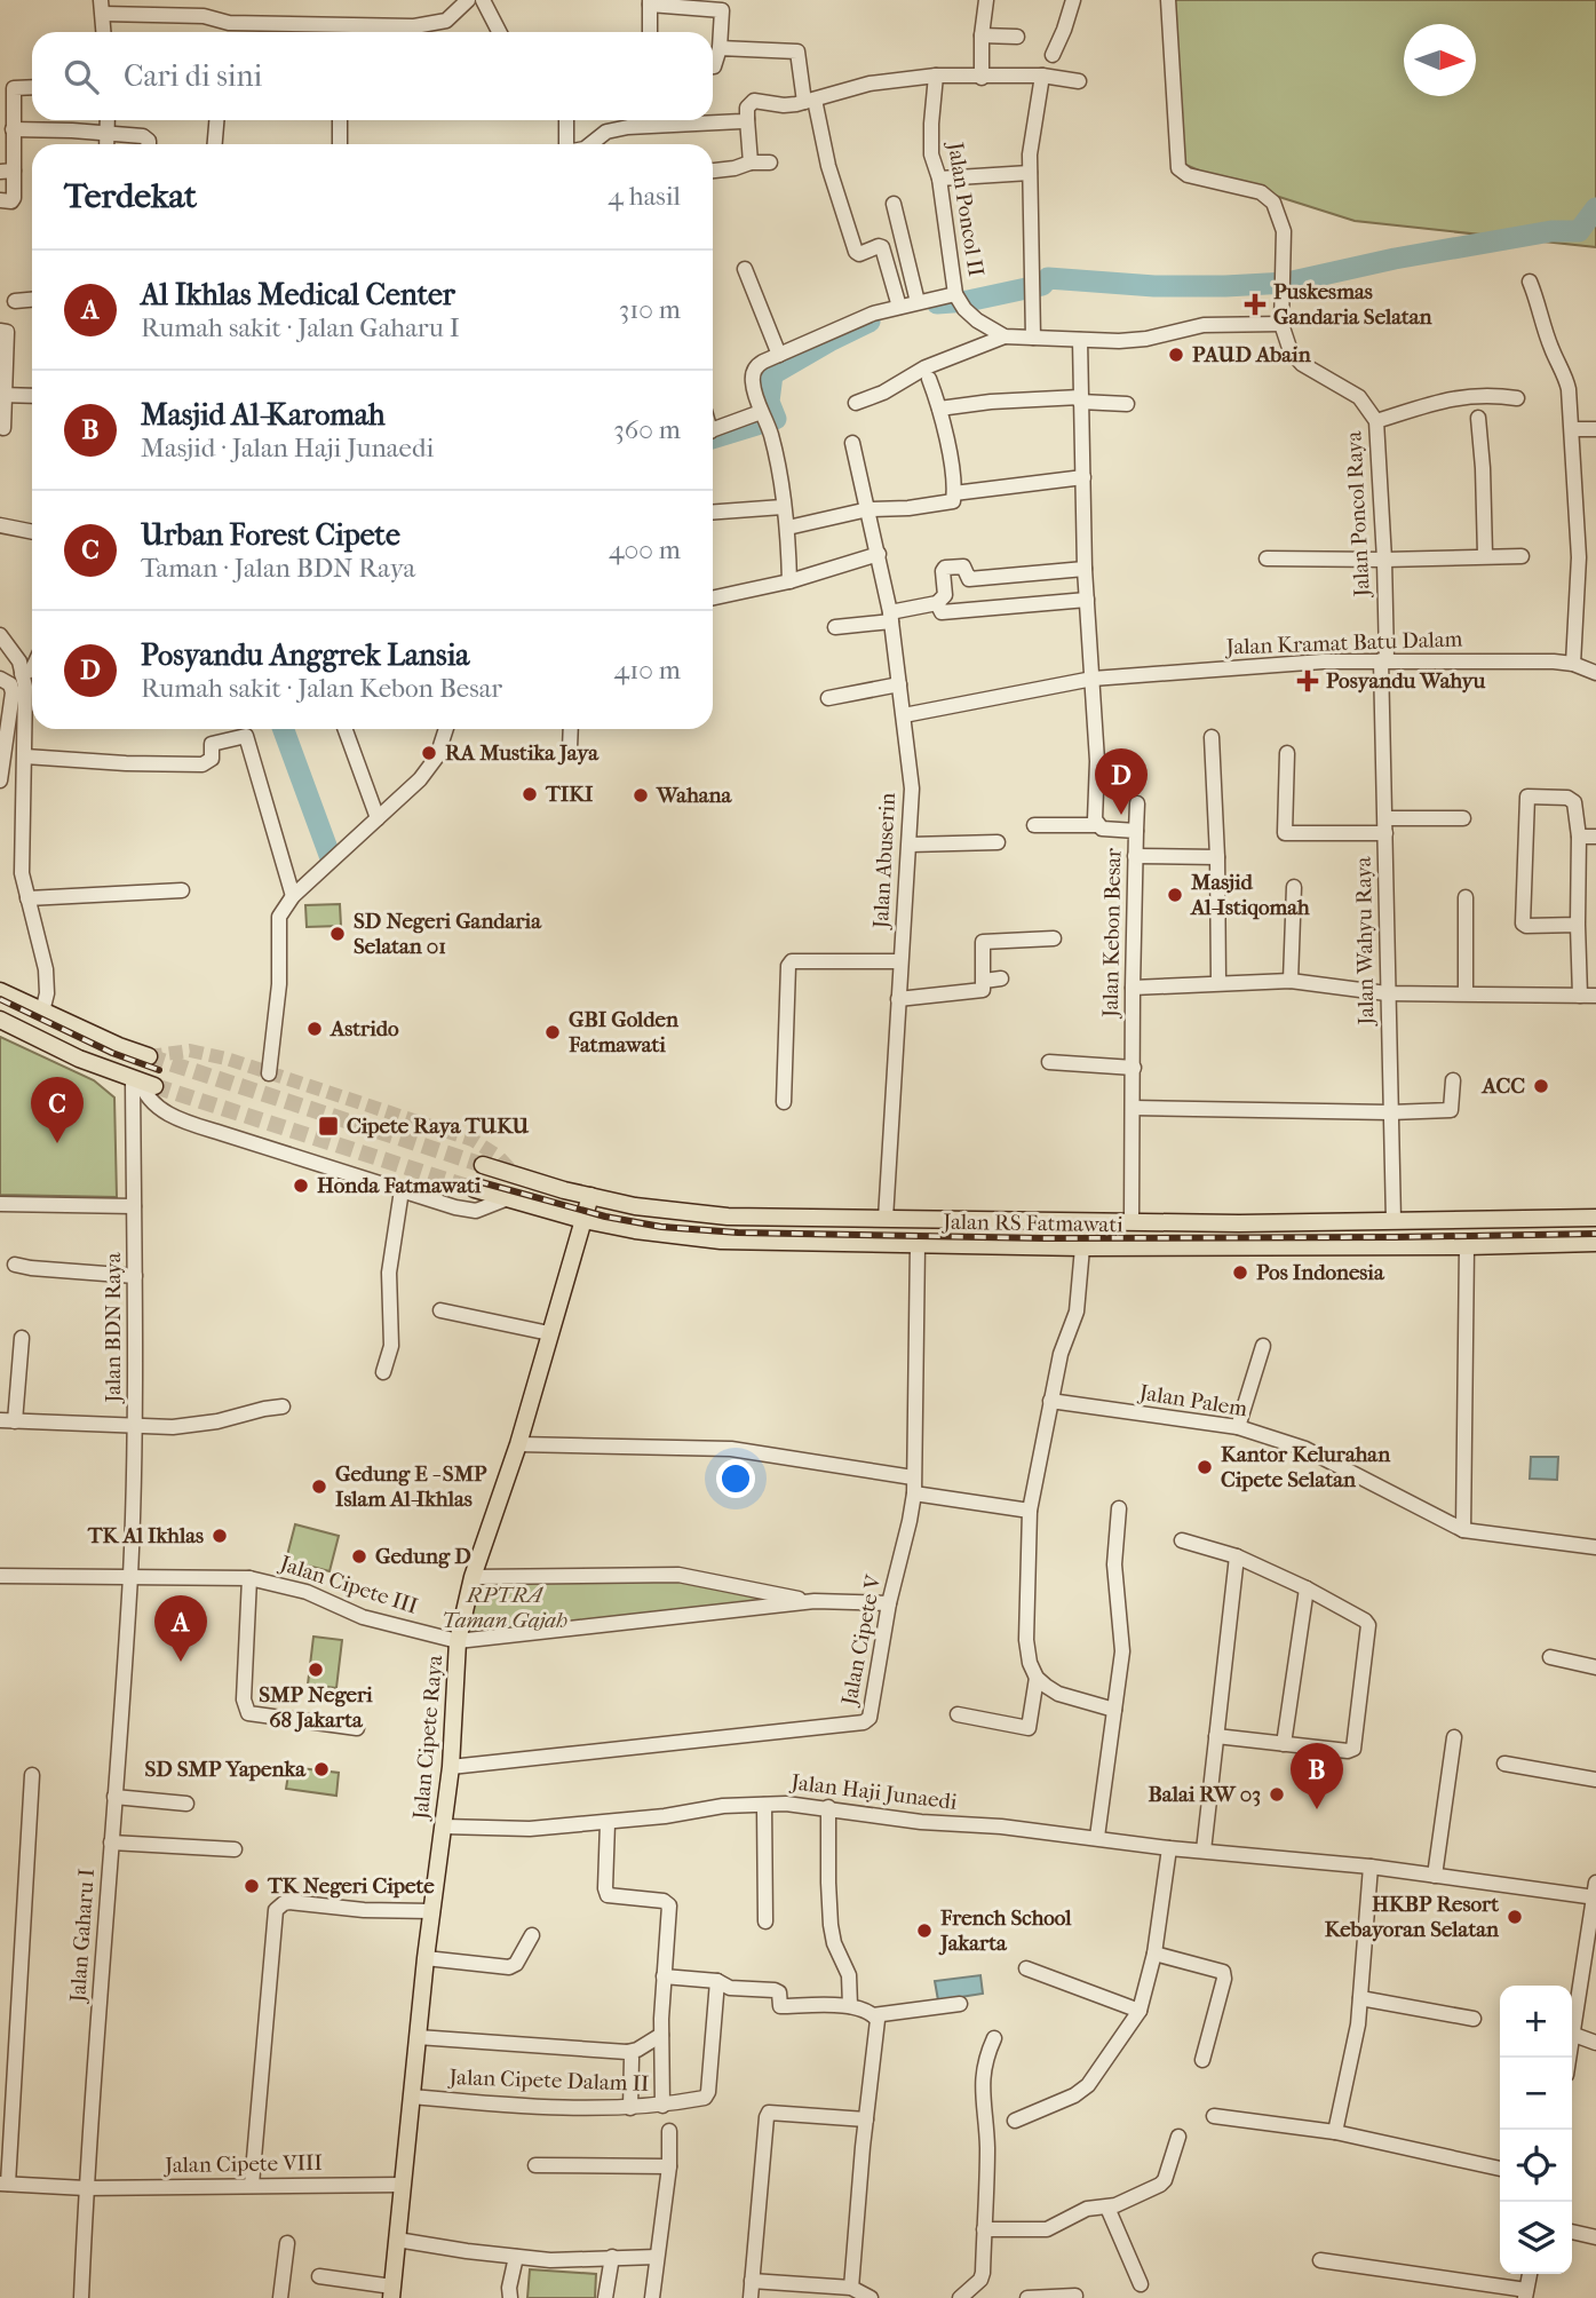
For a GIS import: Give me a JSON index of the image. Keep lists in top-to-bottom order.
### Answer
{
  "streets": {
    "main road": ["Jalan RS Fatmawati", "Jalan Cipete Raya"],
    "street": [
      "Jalan Poncol II",
      "Jalan Poncol Raya",
      "Jalan Kramat Batu Dalam",
      "Jalan Abuserin",
      "Jalan Kebon Besar",
      "Jalan Wahyu Raya",
      "Jalan BDN Raya",
      "Jalan Palem",
      "Jalan Cipete III",
      "Jalan Cipete V",
      "Jalan Haji Junaedi",
      "Jalan Gaharu I",
      "Jalan Cipete Dalam II",
      "Jalan Cipete VIII"
    ]
  },
  "crossings": [
    ["Jalan Poncol Raya", "Jalan Kramat Batu Dalam"],
    ["Jalan Poncol Raya", "Jalan Wahyu Raya"],
    ["Jalan Kramat Batu Dalam", "Jalan Abuserin"],
    ["Jalan Kramat Batu Dalam", "Jalan Kebon Besar"],
    ["Jalan Kramat Batu Dalam", "Jalan Wahyu Raya"],
    ["Jalan Abuserin", "Jalan RS Fatmawati"],
    ["Jalan Kebon Besar", "Jalan RS Fatmawati"],
    ["Jalan Wahyu Raya", "Jalan RS Fatmawati"],
    ["Jalan RS Fatmawati", "Jalan Cipete V"],
    ["Jalan RS Fatmawati", "Jalan Cipete Raya"],
    ["Jalan BDN Raya", "Jalan Cipete III"],
    ["Jalan BDN Raya", "Jalan Gaharu I"],
    ["Jalan Cipete III", "Jalan Cipete Raya"],
    ["Jalan Cipete III", "Jalan Gaharu I"],
    ["Jalan Cipete V", "Jalan Cipete Raya"],
    ["Jalan Cipete Raya", "Jalan Haji Junaedi"],
    ["Jalan Cipete Raya", "Jalan Cipete Dalam II"],
    ["Jalan Cipete Raya", "Jalan Cipete VIII"],
    ["Jalan Haji Junaedi", "Jalan Cipete Dalam II"],
    ["Jalan Gaharu I", "Jalan Cipete VIII"]
  ],
  "parks": ["RPTRA Taman Gajah"],
  "places": {
    "health": ["Puskesmas Gandaria Selatan", "Posyandu Wahyu"],
    "other": [
      "PAUD Abain",
      "RA Mustika Jaya",
      "TIKI",
      "Wahana",
      "Masjid Al-Istiqomah",
      "SD Negeri Gandaria Selatan 01",
      "Astrido",
      "GBI Golden Fatmawati",
      "ACC",
      "Honda Fatmawati",
      "Pos Indonesia",
      "Kantor Kelurahan Cipete Selatan",
      "Gedung E - SMP Islam Al-Ikhlas",
      "TK Al Ikhlas",
      "Gedung D",
      "SMP Negeri 68 Jakarta",
      "SD SMP Yapenka",
      "Balai RW 03",
      "TK Negeri Cipete",
      "HKBP Resort Kebayoran Selatan",
      "French School Jakarta"
    ],
    "transit": ["Cipete Raya TUKU"]
  },
  "north": "right",
  "page": {
    "search": "Cari di sini",
    "heading": ["Terdekat", "4 hasil"],
    "list": [
      {
        "mark": "A",
        "name": "Al Ikhlas Medical Center",
        "note": "Rumah sakit · Jalan Gaharu I",
        "value": "310 m"
      },
      {
        "mark": "B",
        "name": "Masjid Al-Karomah",
        "note": "Masjid · Jalan Haji Junaedi",
        "value": "360 m"
      },
      {
        "mark": "C",
        "name": "Urban Forest Cipete",
        "note": "Taman · Jalan BDN Raya",
        "value": "400 m"
      },
      {
        "mark": "D",
        "name": "Posyandu Anggrek Lansia",
        "note": "Rumah sakit · Jalan Kebon Besar",
        "value": "410 m"
      }
    ],
    "pins": [
      "D",
      "C",
      "A",
      "B"
    ],
    "map_buttons": ["+", "−"]
  }
}
